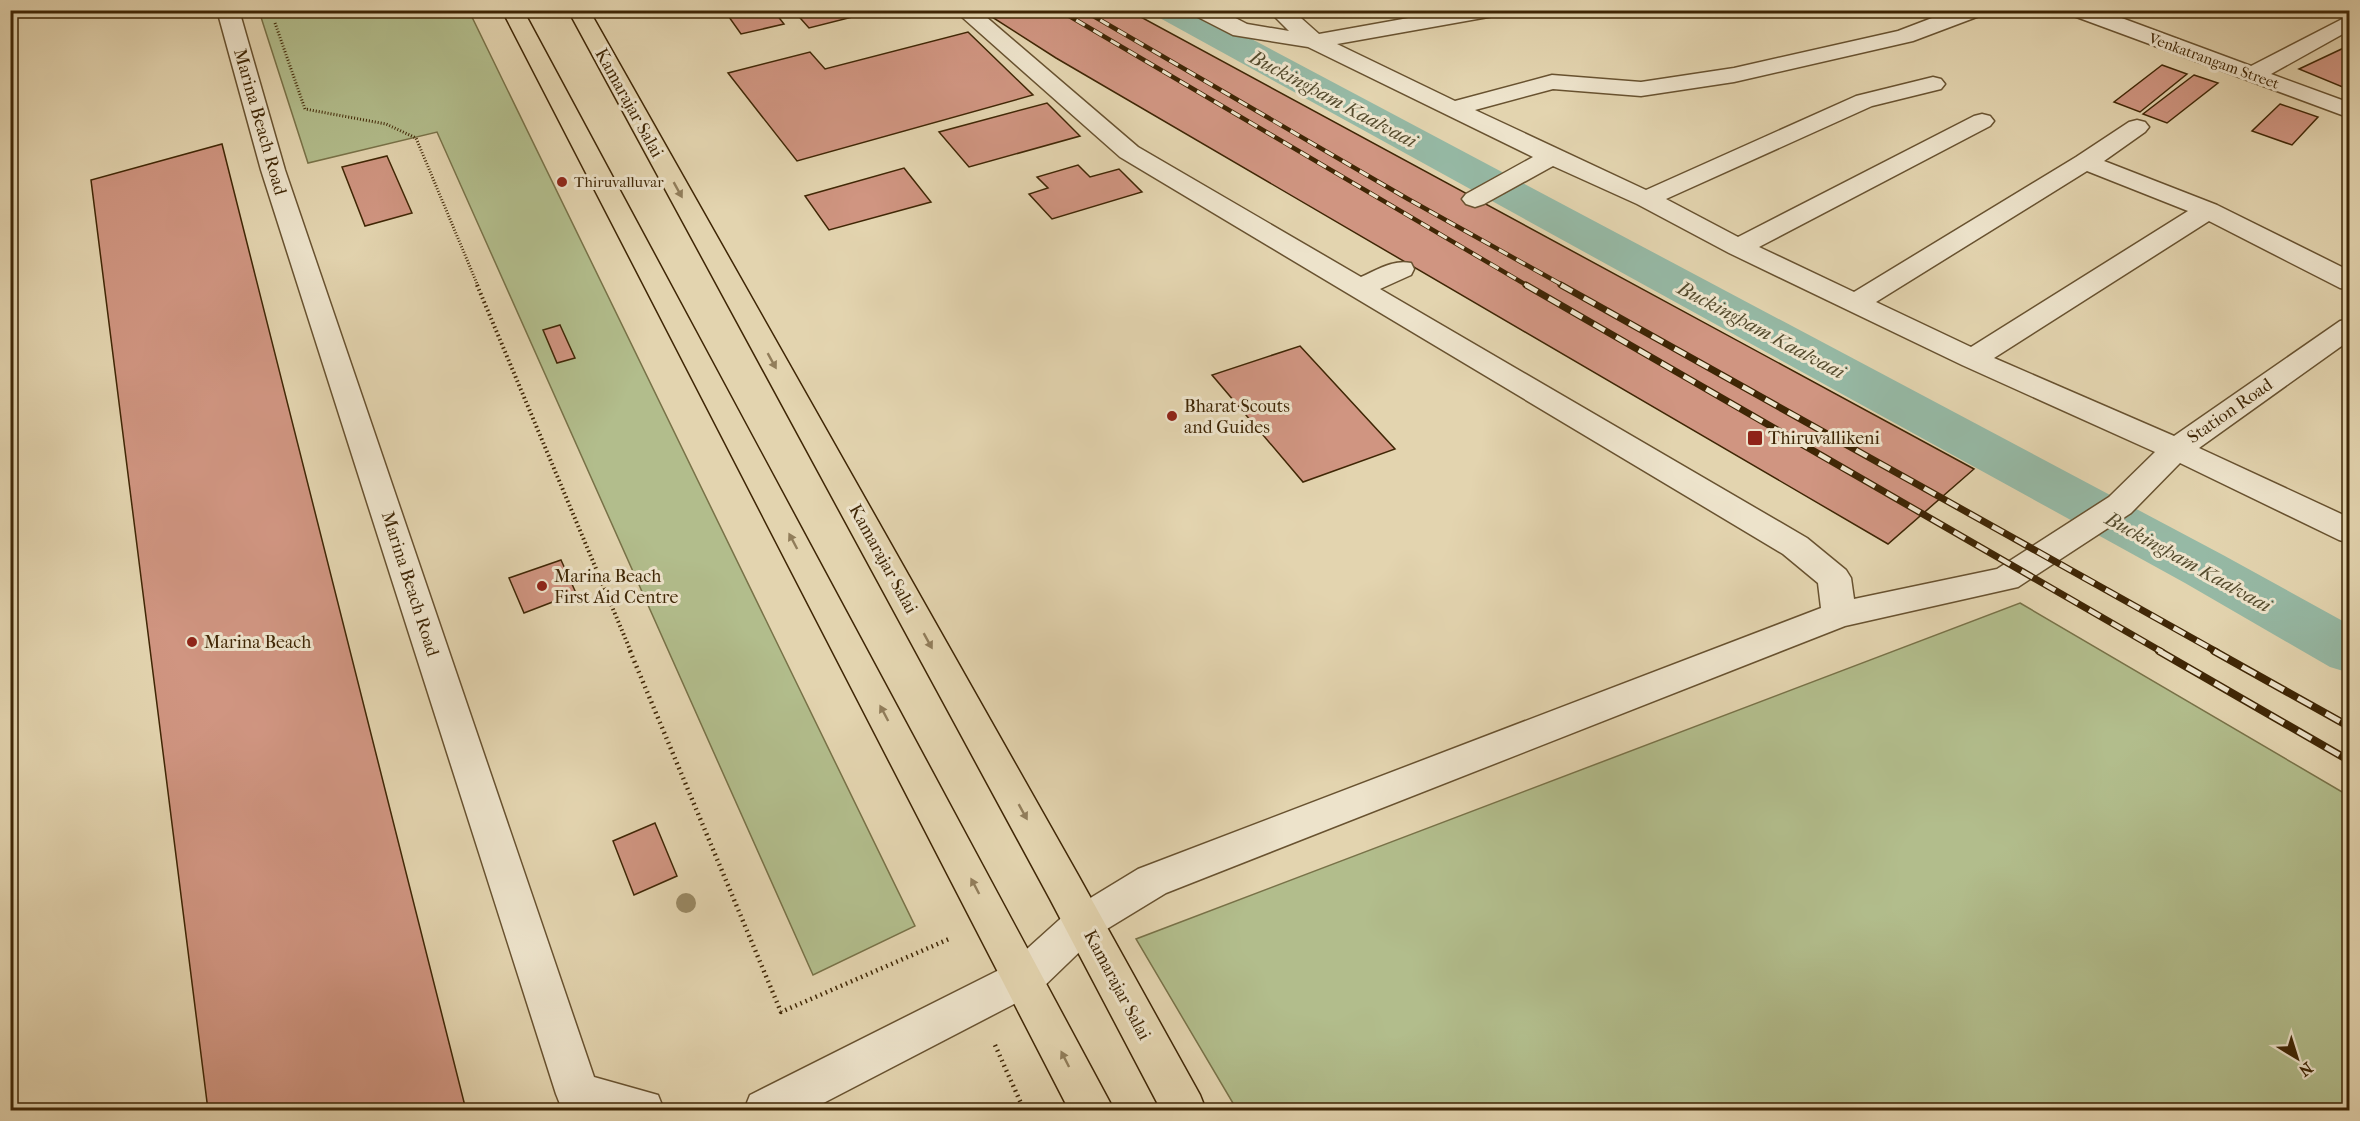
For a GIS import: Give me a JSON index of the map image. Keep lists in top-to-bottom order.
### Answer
{
  "streets": {
    "main road": ["Kamarajar Salai"],
    "street": ["Venkatrangam Street", "Marina Beach Road", "Station Road"]
  },
  "water": ["Buckingham Kaalvaai"],
  "places": {
    "other": [
      "Thiruvalluvar",
      "Bharat Scouts and Guides",
      "Marina Beach First Aid Centre",
      "Marina Beach"
    ],
    "transit": ["Thiruvallikeni"]
  },
  "north": "bottom right"
}
